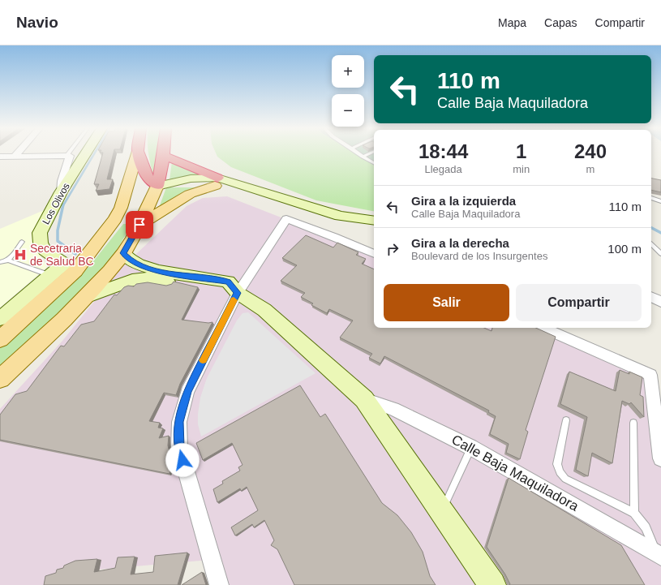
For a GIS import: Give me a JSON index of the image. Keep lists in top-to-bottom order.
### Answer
{
  "streets": {
    "street": ["Los Olivos", "Calle Baja Maquiladora"]
  },
  "places": {
    "hospital": ["Secetraria de Salud BC"]
  },
  "page": {
    "header": "Navio",
    "nav": ["Mapa", "Capas", "Compartir"],
    "map_buttons": ["+", "−"],
    "turn": ["110 m", "Calle Baja Maquiladora"],
    "eta": [
      "18:44",
      "Llegada",
      "1",
      "min",
      "240",
      "m"
    ],
    "list": [
      {
        "name": "Gira a la izquierda",
        "note": "Calle Baja Maquiladora",
        "value": "110 m"
      },
      {
        "name": "Gira a la derecha",
        "note": "Boulevard de los Insurgentes",
        "value": "100 m"
      }
    ],
    "buttons": ["Salir", "Compartir"]
  }
}
